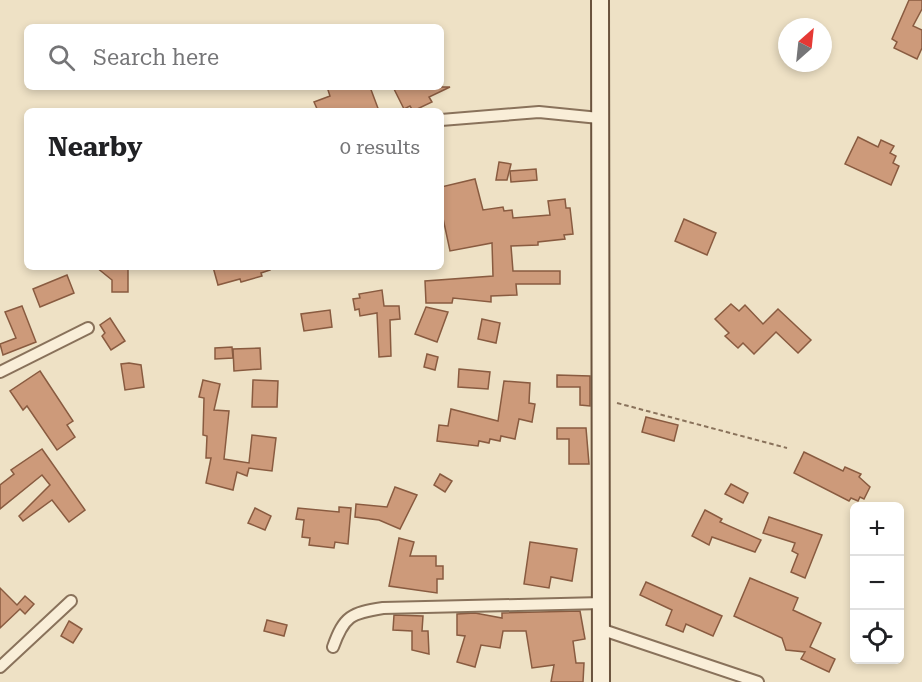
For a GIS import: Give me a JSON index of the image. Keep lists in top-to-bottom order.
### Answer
{
  "north": "top right",
  "page": {
    "search": "Search here",
    "heading": ["Nearby", "0 results"],
    "map_buttons": ["+", "−"]
  }
}
